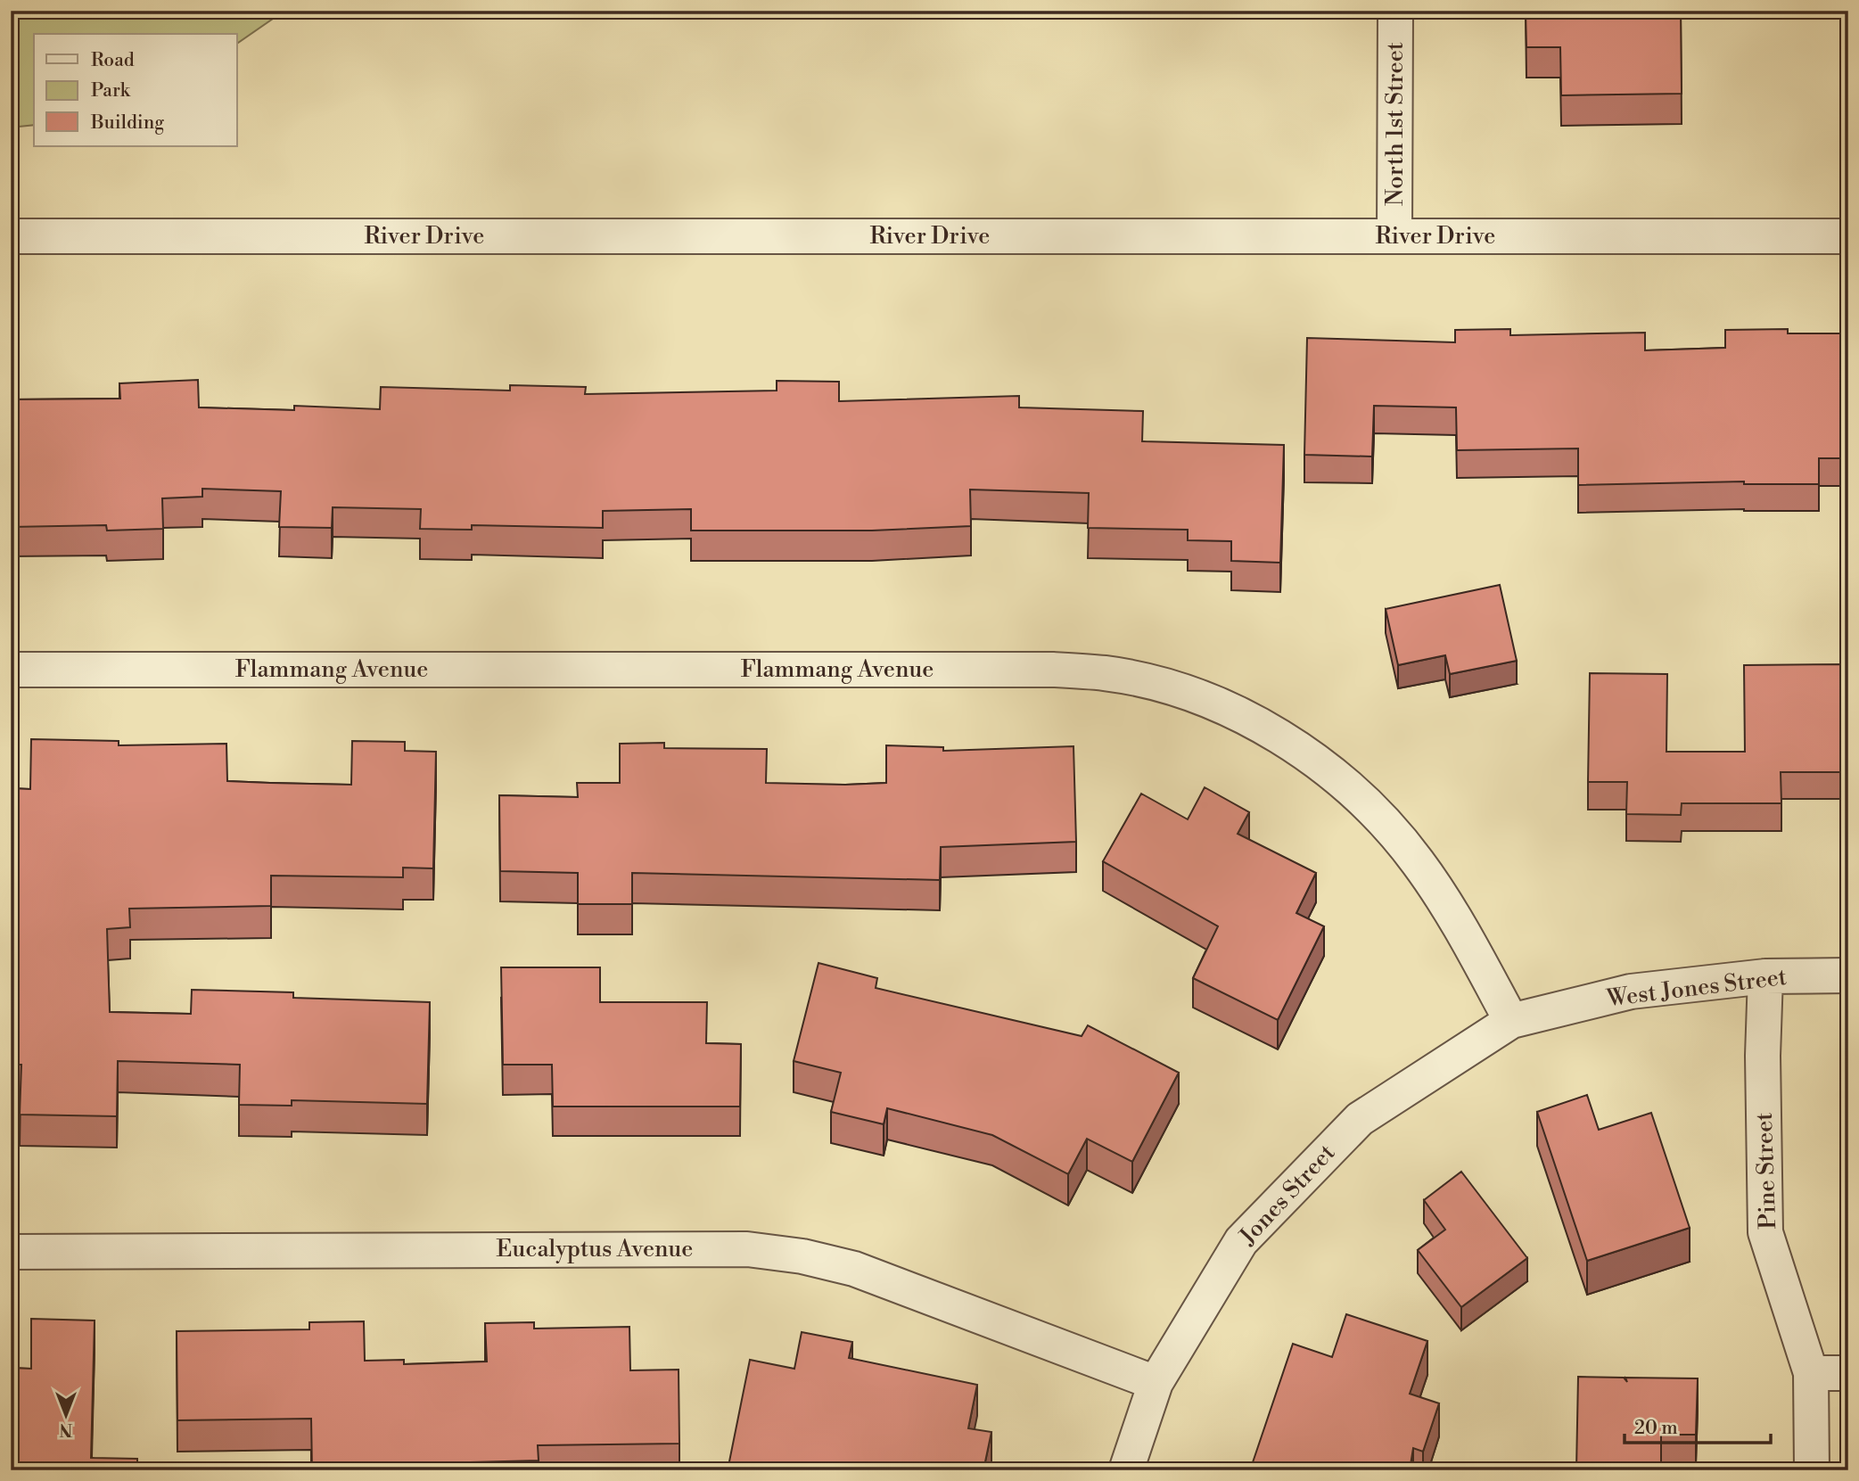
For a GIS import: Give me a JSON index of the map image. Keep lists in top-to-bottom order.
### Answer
{
  "streets": {
    "street": [
      "North 1st Street",
      "River Drive",
      "Flammang Avenue",
      "West Jones Street",
      "Pine Street",
      "Jones Street",
      "Eucalyptus Avenue"
    ]
  },
  "crossings": [
    ["North 1st Street", "River Drive"],
    ["Flammang Avenue", "West Jones Street"],
    ["Flammang Avenue", "Jones Street"],
    ["West Jones Street", "Pine Street"],
    ["West Jones Street", "Jones Street"],
    ["Jones Street", "Eucalyptus Avenue"]
  ],
  "legend": ["Road", "Park", "Building"],
  "scale_bar": "20 m",
  "north": "bottom"
}
